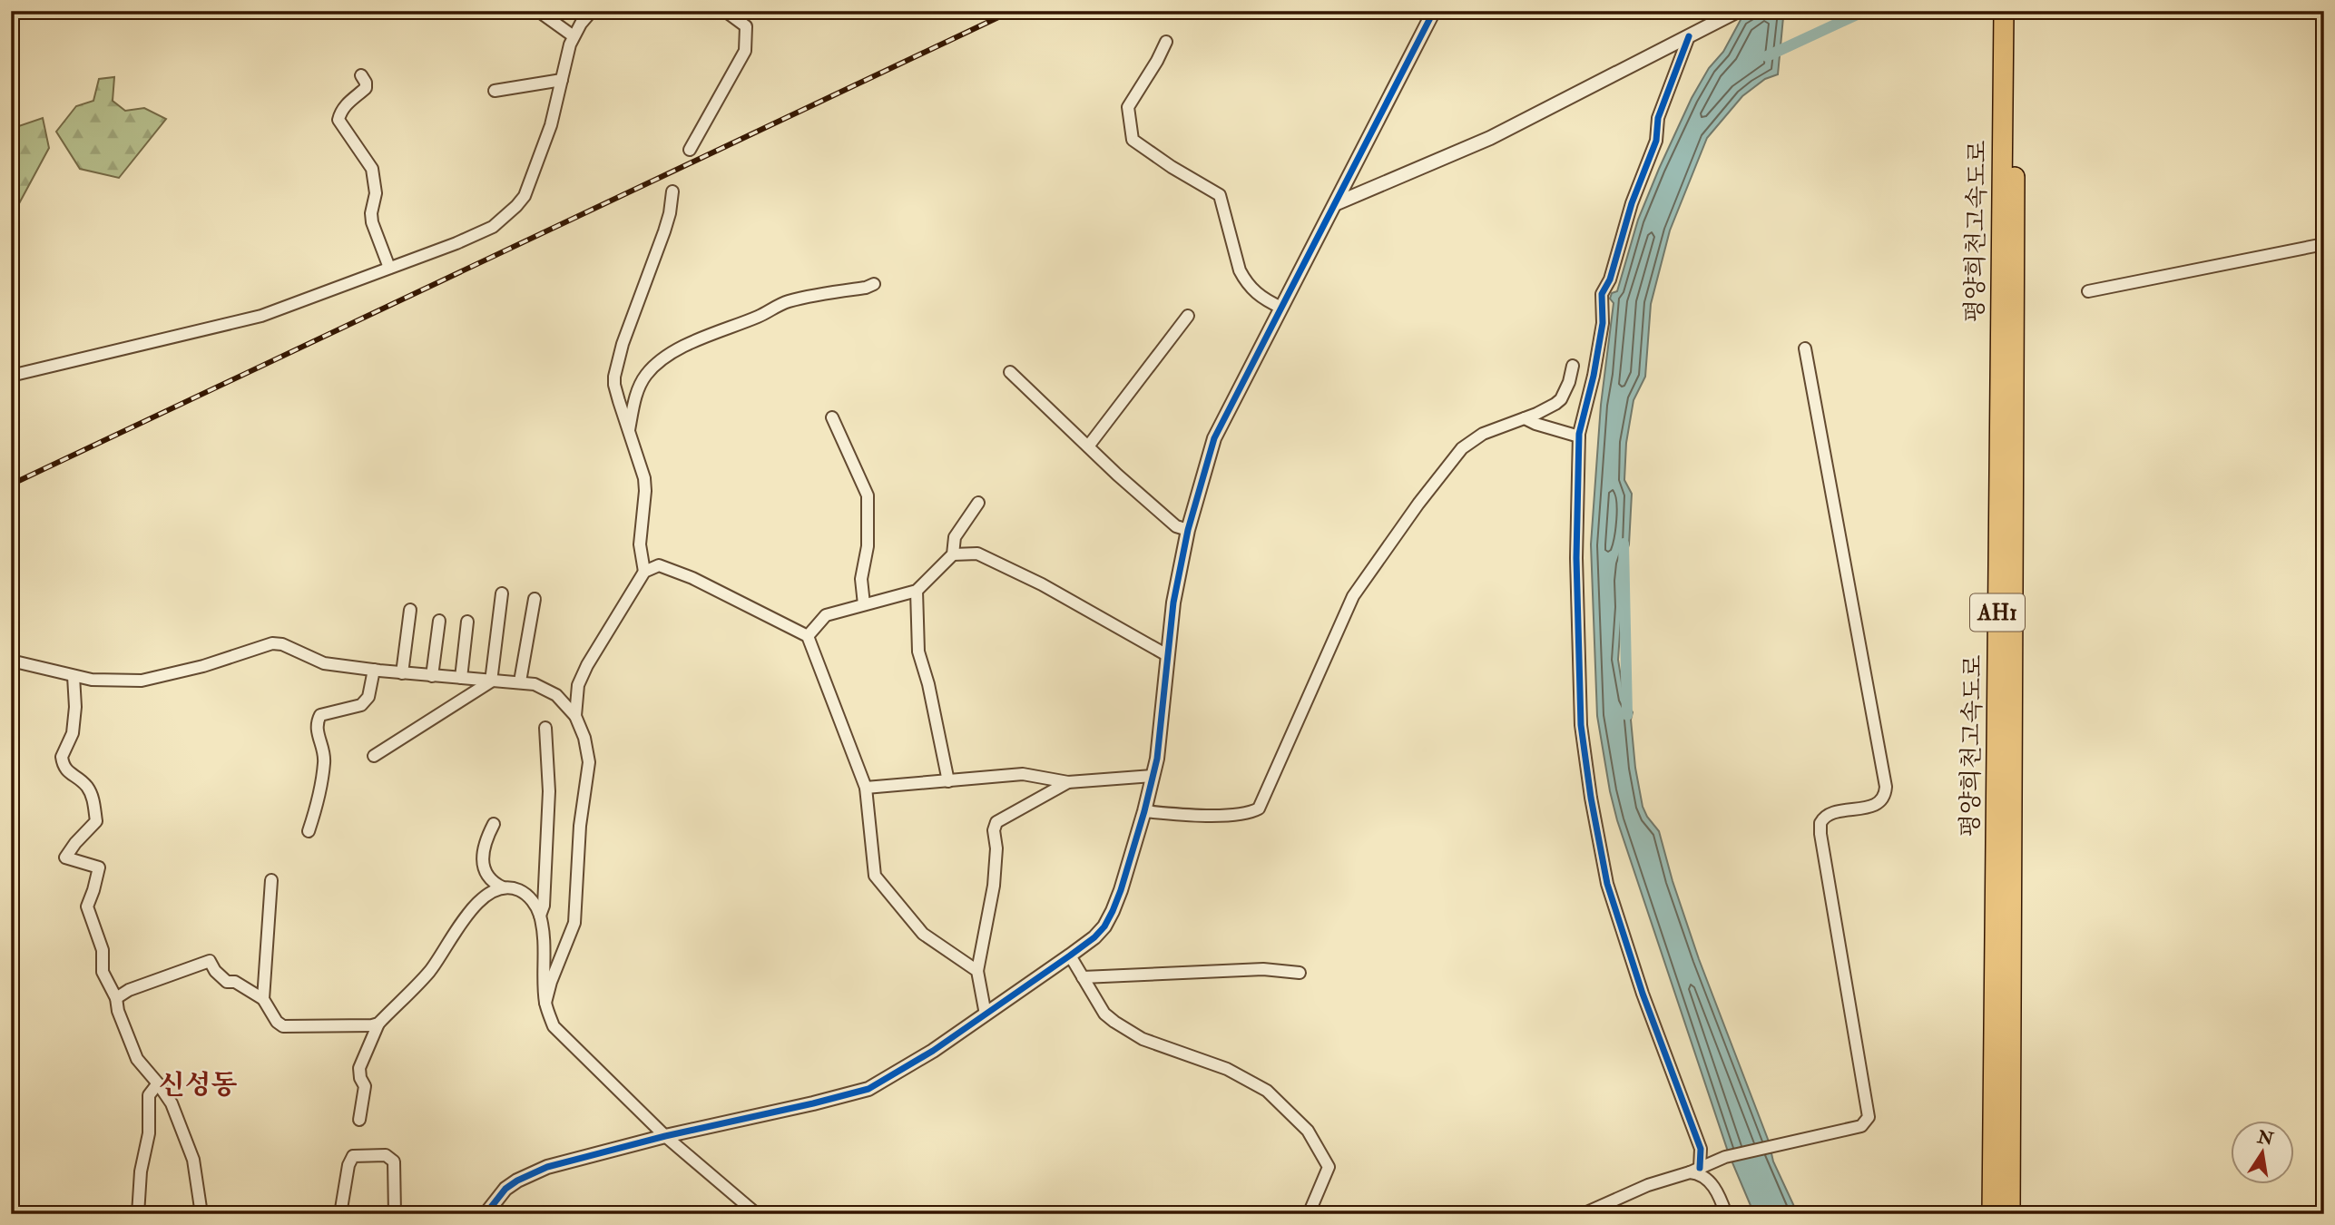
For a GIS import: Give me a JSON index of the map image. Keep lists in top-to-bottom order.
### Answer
{
  "streets": {
    "highway": ["평양희천고속도로", "AH1"]
  },
  "districts": ["신성동"],
  "north": "top"
}
